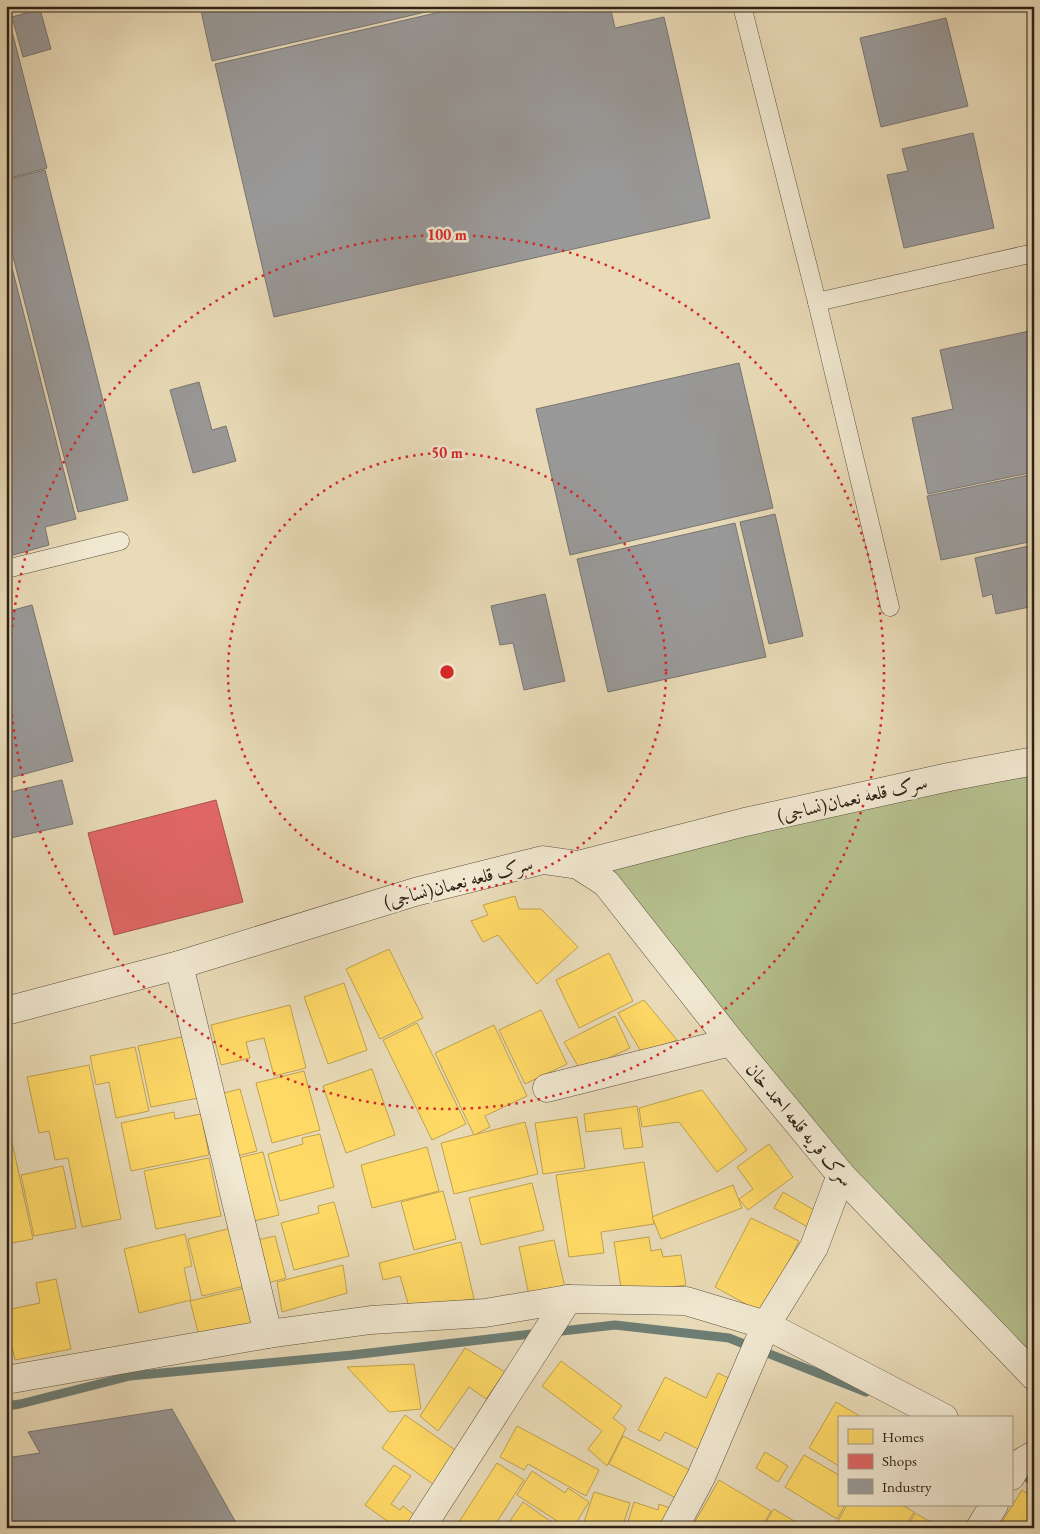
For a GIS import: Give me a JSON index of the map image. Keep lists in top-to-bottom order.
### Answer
{
  "streets": {
    "street": ["سرک قلعه نعمان(نساجی)", "سرک قریه قلعه احمد خان"]
  },
  "crossings": [
    ["سرک قلعه نعمان(نساجی)", "سرک قریه قلعه احمد خان"]
  ],
  "legend": ["Homes", "Shops", "Industry"],
  "rings": ["100 m", "50 m"]
}
